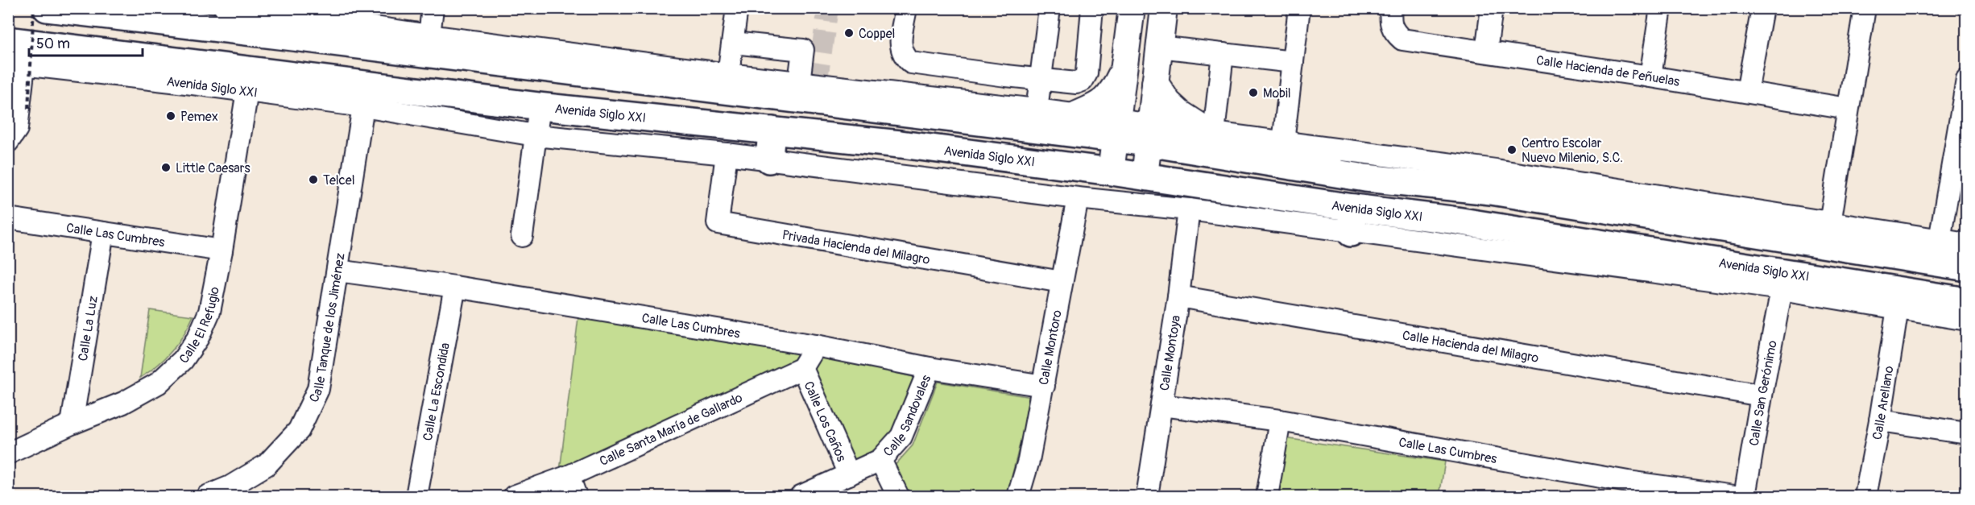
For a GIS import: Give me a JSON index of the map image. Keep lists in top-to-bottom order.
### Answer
{
  "streets": {
    "highway": ["Avenida Siglo XXI"],
    "street": [
      "Calle Hacienda de Peñuelas",
      "Calle Las Cumbres",
      "Privada Hacienda del Milagro",
      "Calle El Refugio",
      "Calle Tanque de los Jiménez",
      "Calle La Luz",
      "Calle Hacienda del Milagro",
      "Calle Montoro",
      "Calle Montoya",
      "Calle La Escondida",
      "Calle San Gerónimo",
      "Calle Arellano",
      "Calle Sandovales",
      "Calle Los Caños",
      "Calle Santa María de Gallardo"
    ]
  },
  "crossings": [
    ["Avenida Siglo XXI", "Privada Hacienda del Milagro"],
    ["Avenida Siglo XXI", "Calle El Refugio"],
    ["Avenida Siglo XXI", "Calle Tanque de los Jiménez"],
    ["Avenida Siglo XXI", "Calle Montoro"],
    ["Avenida Siglo XXI", "Calle Montoya"],
    ["Avenida Siglo XXI", "Calle San Gerónimo"],
    ["Avenida Siglo XXI", "Calle Arellano"],
    ["Calle Las Cumbres", "Calle El Refugio"],
    ["Calle Las Cumbres", "Calle Tanque de los Jiménez"],
    ["Calle Las Cumbres", "Calle La Luz"],
    ["Calle Las Cumbres", "Calle Montoro"],
    ["Calle Las Cumbres", "Calle Montoya"],
    ["Calle Las Cumbres", "Calle La Escondida"],
    ["Calle Las Cumbres", "Calle Sandovales"],
    ["Privada Hacienda del Milagro", "Calle Montoro"],
    ["Calle El Refugio", "Calle La Luz"],
    ["Calle Hacienda del Milagro", "Calle Montoya"],
    ["Calle Hacienda del Milagro", "Calle San Gerónimo"],
    ["Calle Sandovales", "Calle Los Caños"],
    ["Calle Los Caños", "Calle Santa María de Gallardo"]
  ],
  "places": [
    "Coppel",
    "Mobil",
    "Pemex",
    "Centro Escolar Nuevo Milenio, S.C.",
    "Little Caesars",
    "Telcel"
  ],
  "scale_bar": "50 m"
}
